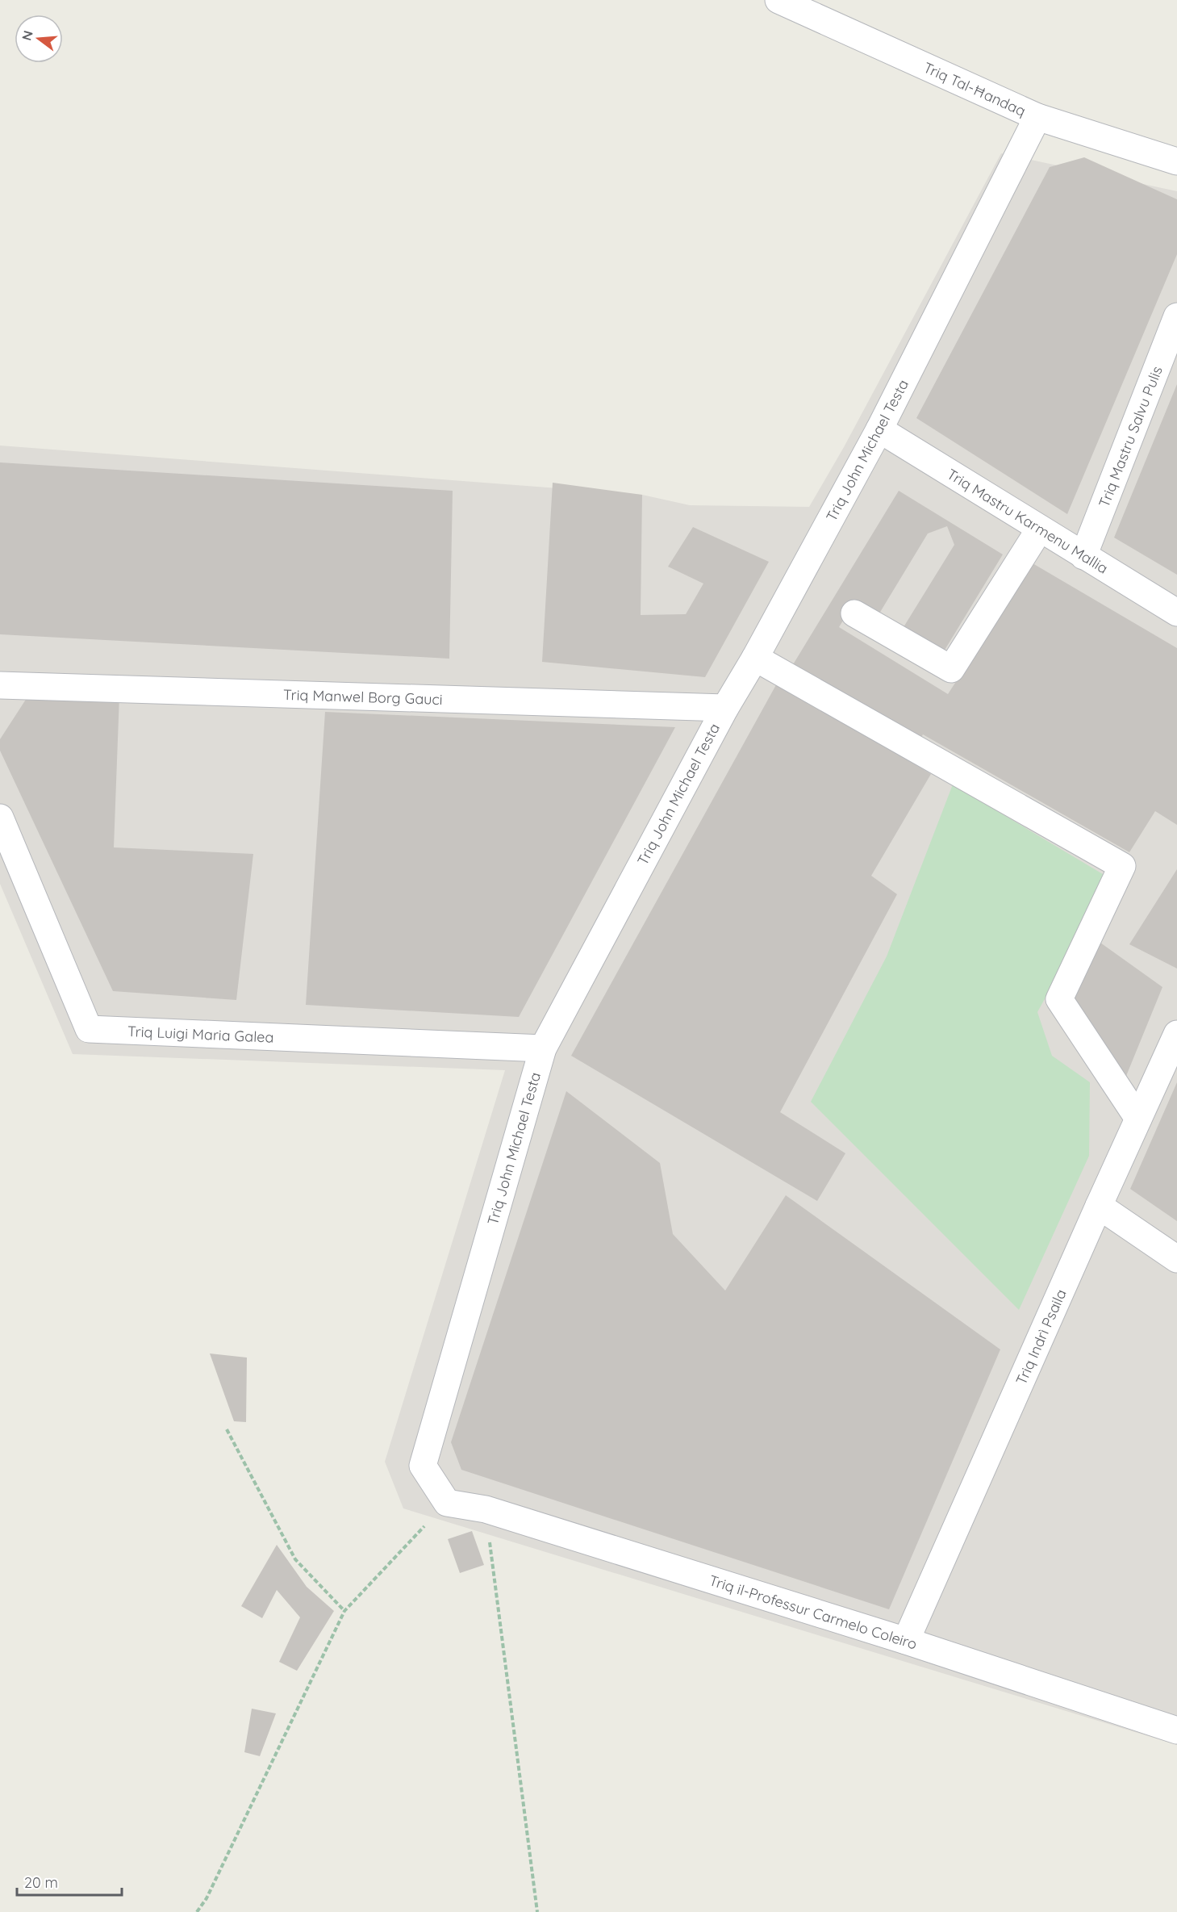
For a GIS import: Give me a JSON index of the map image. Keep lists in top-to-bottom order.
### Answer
{
  "streets": {
    "street": [
      "Triq Tal-Ħandaq",
      "Triq Mastru Salvu Pulis",
      "Triq John Michael Testa",
      "Triq Mastru Karmenu Mallia",
      "Triq Manwel Borg Gauci",
      "Triq Luigi Maria Galea",
      "Triq Indrì Psaila",
      "Triq il-Professur Carmelo Coleiro"
    ]
  },
  "crossings": [
    ["Triq Tal-Ħandaq", "Triq John Michael Testa"],
    ["Triq Mastru Salvu Pulis", "Triq Mastru Karmenu Mallia"],
    ["Triq John Michael Testa", "Triq Mastru Karmenu Mallia"],
    ["Triq John Michael Testa", "Triq Manwel Borg Gauci"],
    ["Triq John Michael Testa", "Triq Luigi Maria Galea"],
    ["Triq John Michael Testa", "Triq il-Professur Carmelo Coleiro"],
    ["Triq Indrì Psaila", "Triq il-Professur Carmelo Coleiro"]
  ],
  "scale_bar": "20 m",
  "north": "left"
}
